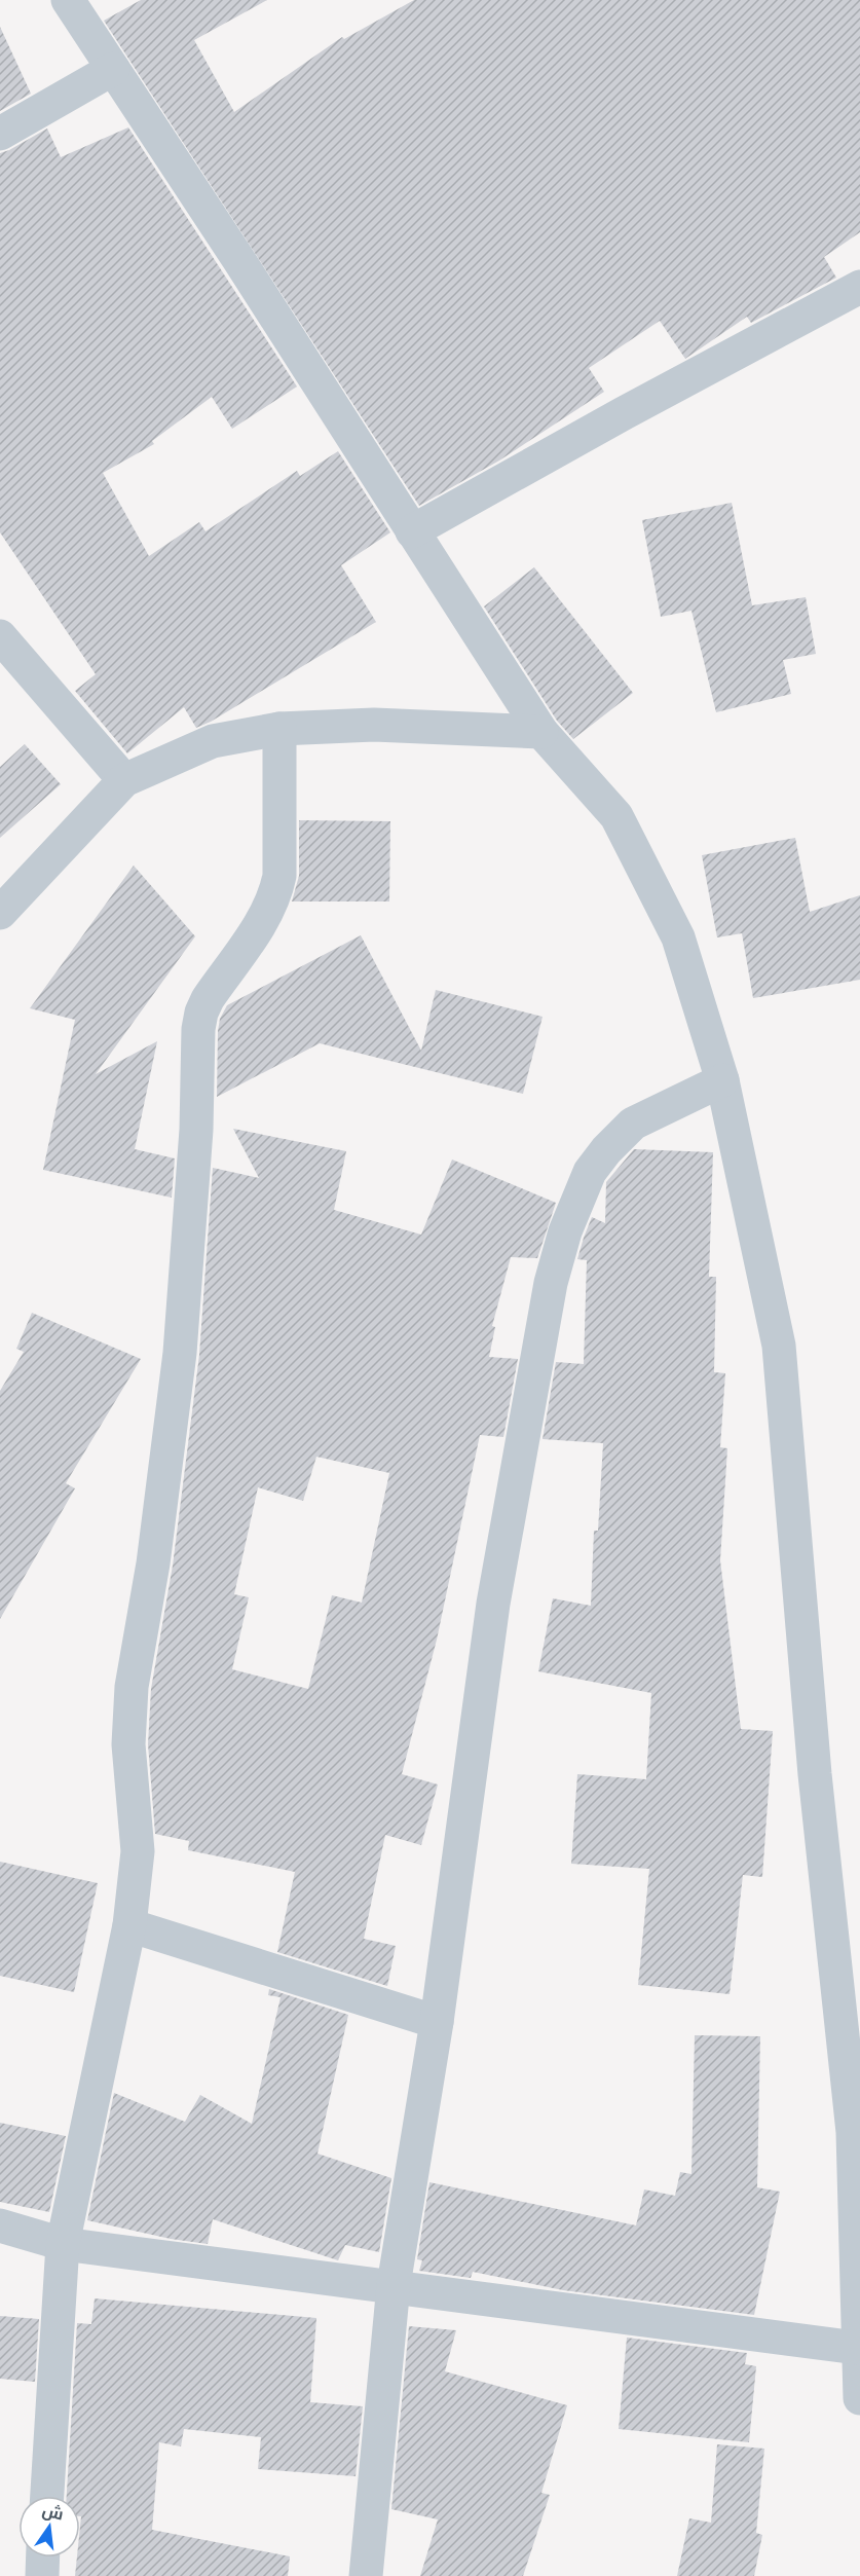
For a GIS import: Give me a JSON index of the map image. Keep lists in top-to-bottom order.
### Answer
{
  "north": "top"
}
